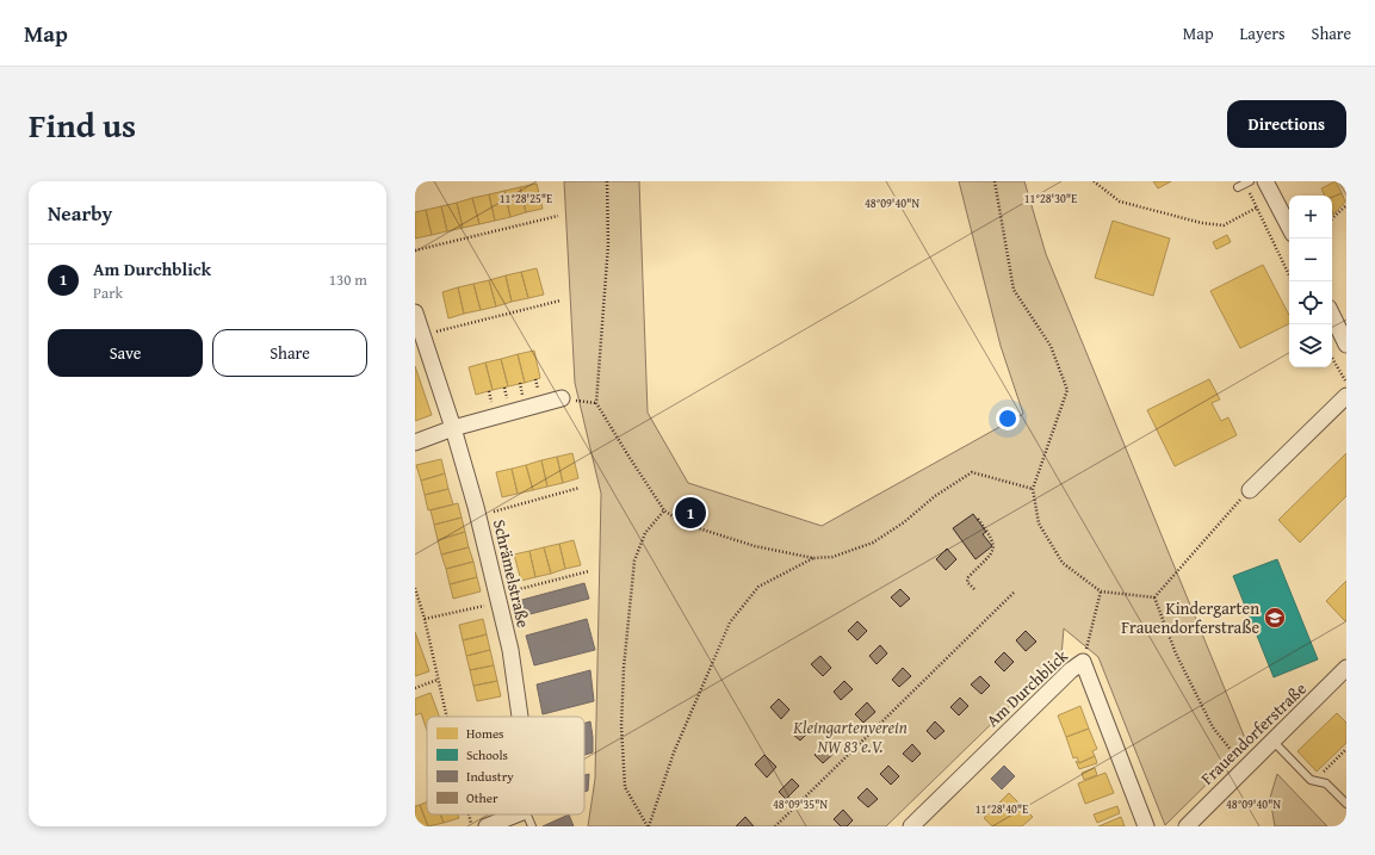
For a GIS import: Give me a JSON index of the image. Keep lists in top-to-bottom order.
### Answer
{
  "streets": {
    "street": ["Schrämelstraße", "Am Durchblick", "Frauendorferstraße"]
  },
  "parks": ["Kleingartenverein NW 83 e.V."],
  "places": {
    "school or university": ["Kindergarten Frauendorferstraße"]
  },
  "legend": [
    "Homes",
    "Schools",
    "Industry",
    "Other"
  ],
  "page": {
    "header": "Map",
    "nav": ["Map", "Layers", "Share"],
    "title": "Find us",
    "buttons": [
      "Directions",
      ["Save", "Share"]
    ],
    "heading": "Nearby",
    "map_buttons": ["+", "−"],
    "list": [
      {
        "mark": "1",
        "name": "Am Durchblick",
        "note": "Park",
        "value": "130 m"
      }
    ],
    "pins": "1"
  },
  "coordinates": [
    "11°28'25\"E",
    "11°28'30\"E",
    "48°09'40\"N",
    "48°09'35\"N",
    "11°28'40\"E"
  ]
}
